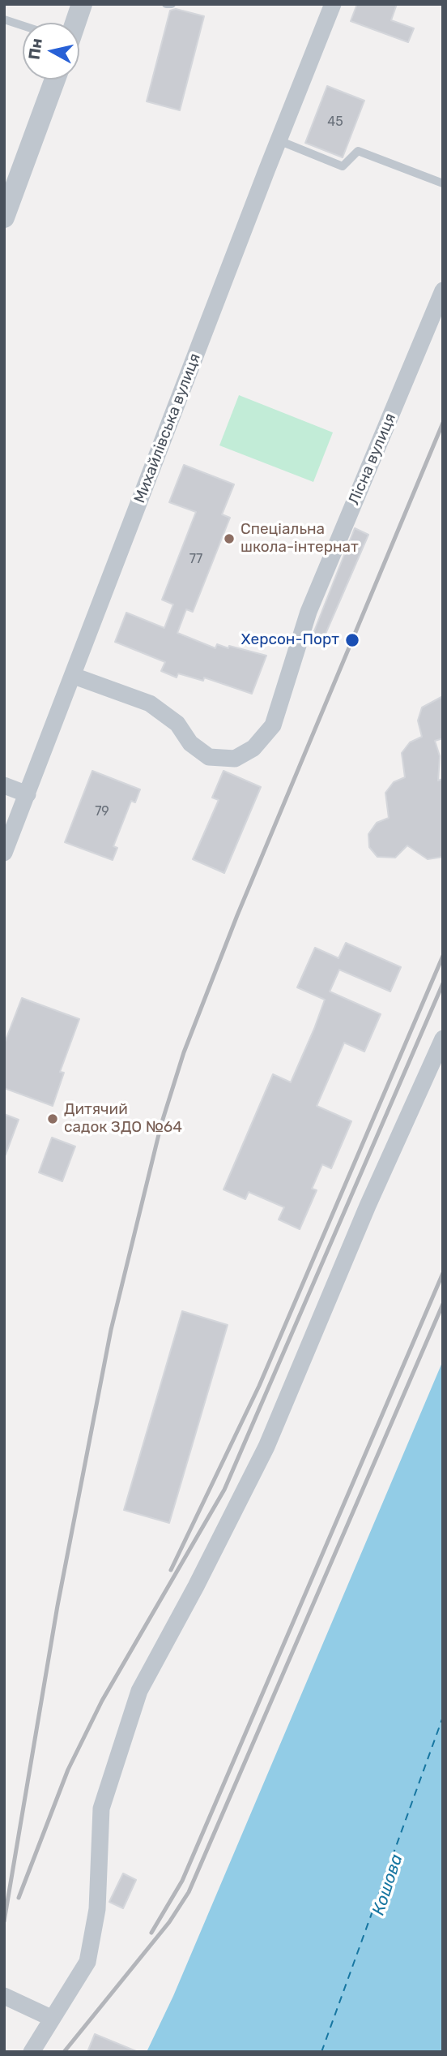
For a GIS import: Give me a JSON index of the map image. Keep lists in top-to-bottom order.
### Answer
{
  "streets": {
    "street": ["Михайлівська вулиця", "Лісна вулиця"]
  },
  "crossings": [
    ["Михайлівська вулиця", "Лісна вулиця"]
  ],
  "water": ["Кошова"],
  "places": ["Спеціальна школа-інтернат", "Херсон-Порт", "Дитячий садок ЗДО №64"],
  "house_numbers": ["45", "77", "79"],
  "north": "left"
}
